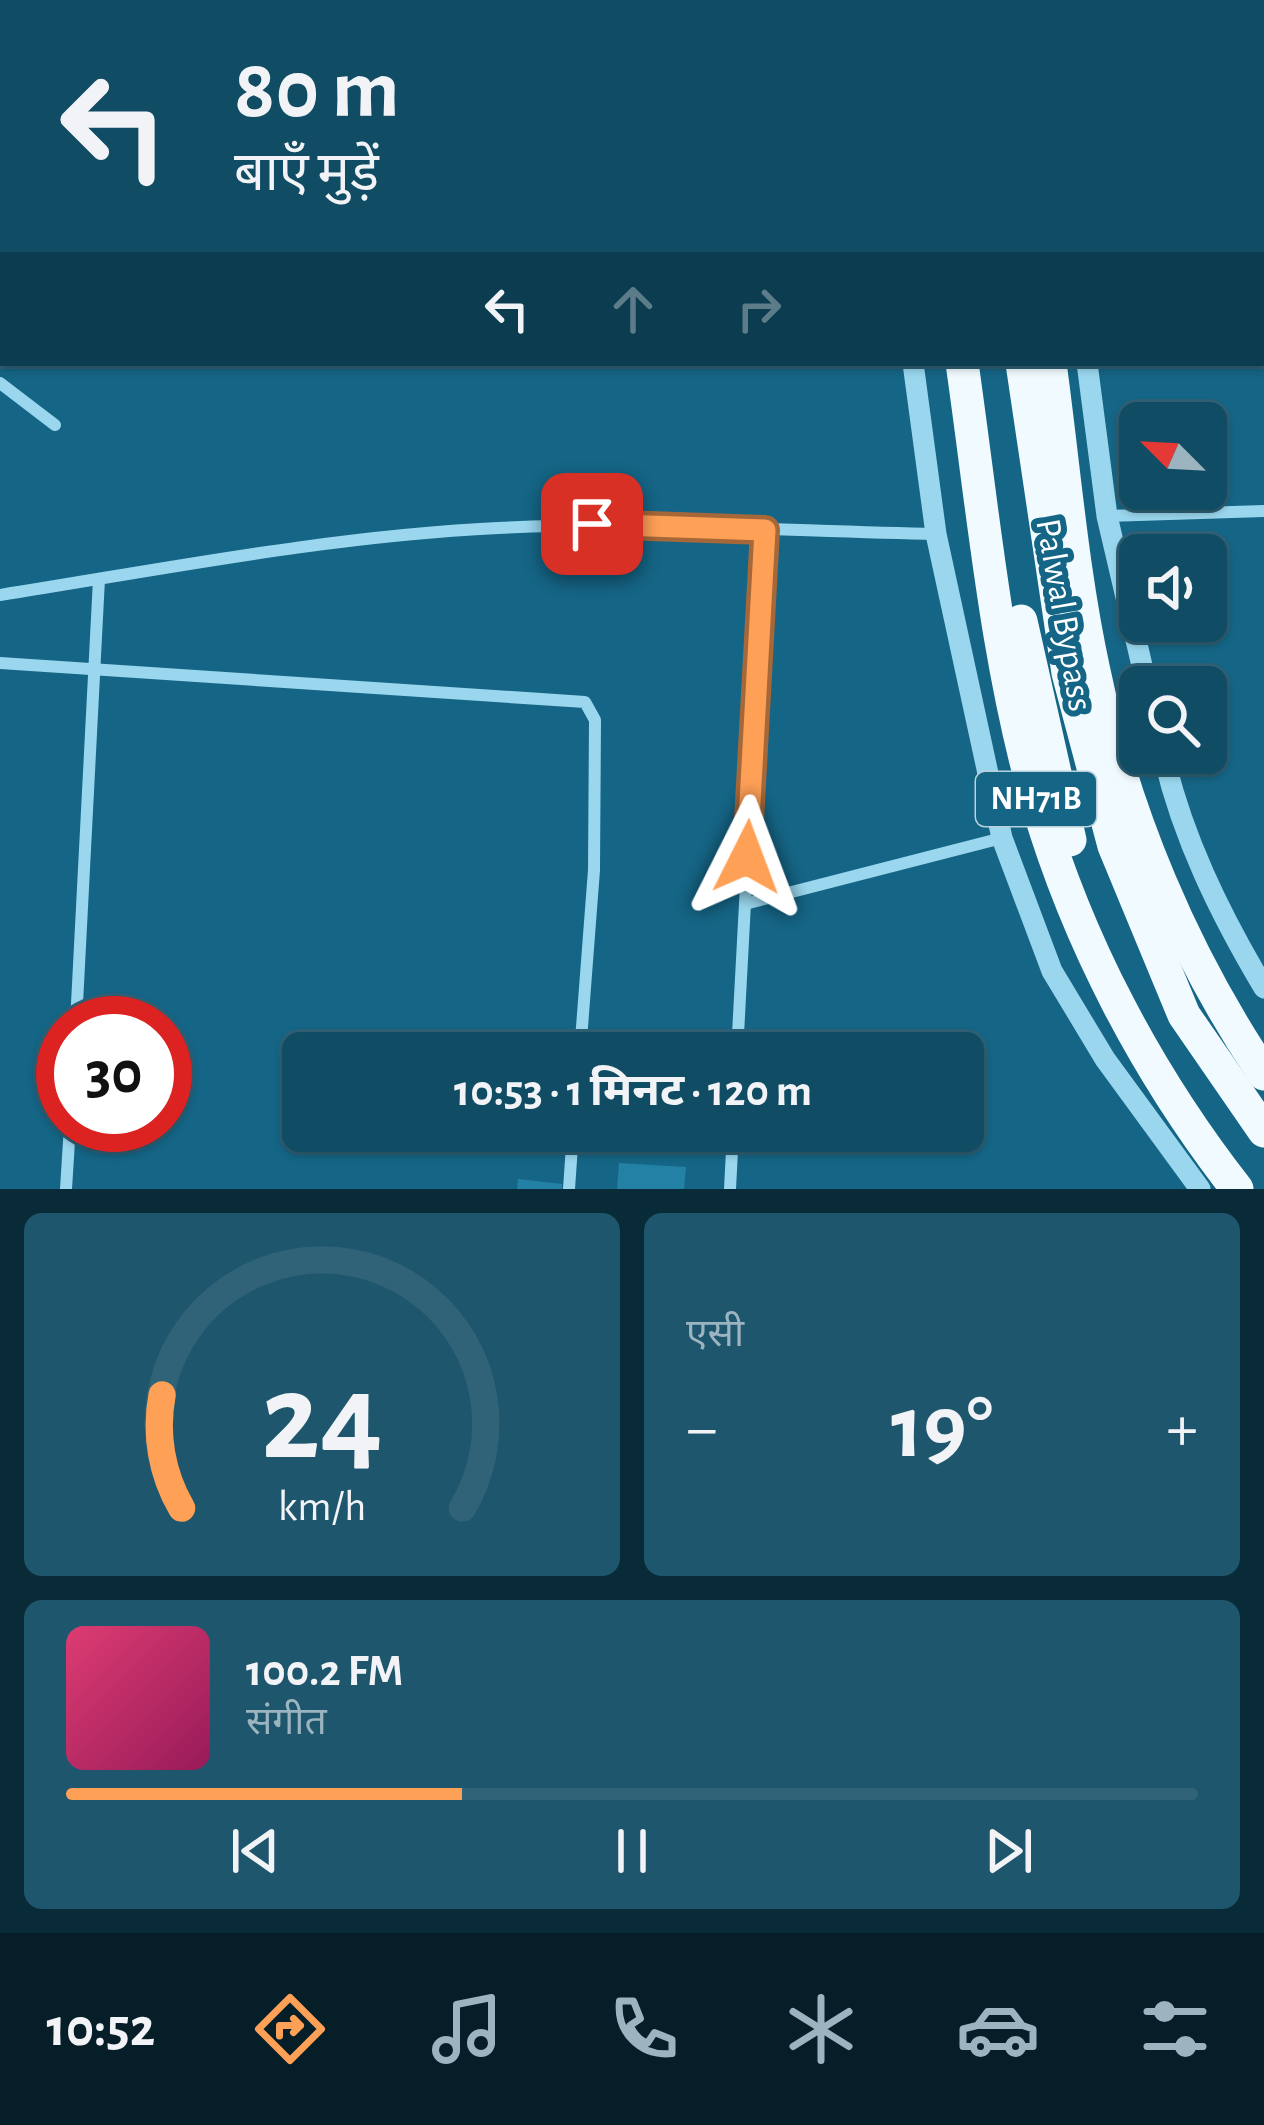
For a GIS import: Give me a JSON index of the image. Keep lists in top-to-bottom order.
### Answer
{
  "streets": {
    "highway": ["Palwal Bypass", "NH71B"]
  },
  "north": "top left",
  "page": {
    "turn": ["80 m", "बाएँ मुड़ें"],
    "limit": "30",
    "trip": "10:53 · 1 मिनट · 120 m",
    "tile": "एसी",
    "heat": ["−", "19°", "+"],
    "song": ["100.2 FM", "संगीत"],
    "tabs": "10:52",
    "gauge": ["24", "km/h"]
  }
}
